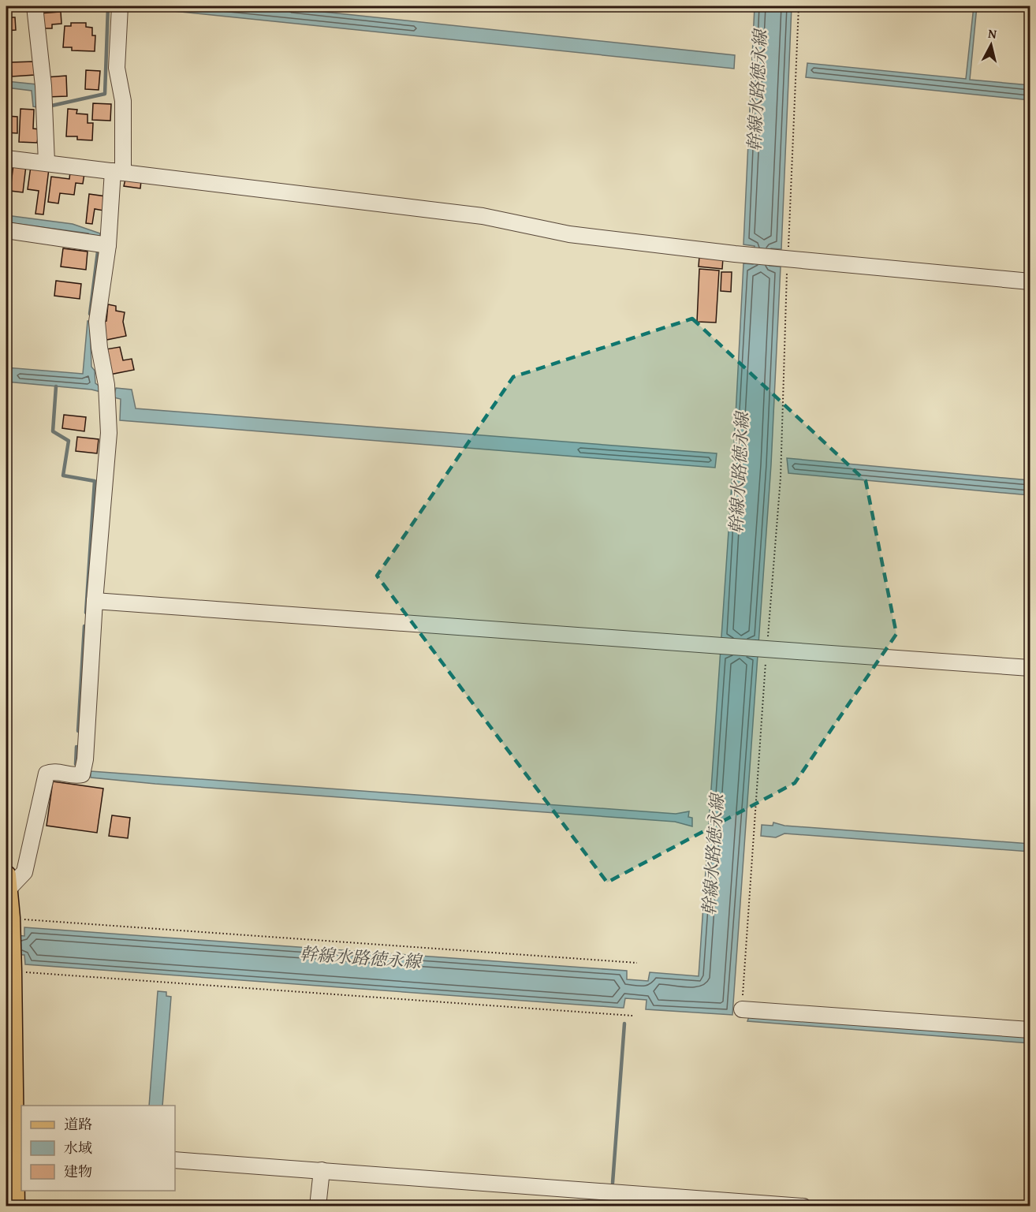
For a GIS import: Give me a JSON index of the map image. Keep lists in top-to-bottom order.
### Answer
{
  "water": ["幹線水路徳永線"],
  "legend": ["道路", "水域", "建物"],
  "north": "top"
}
